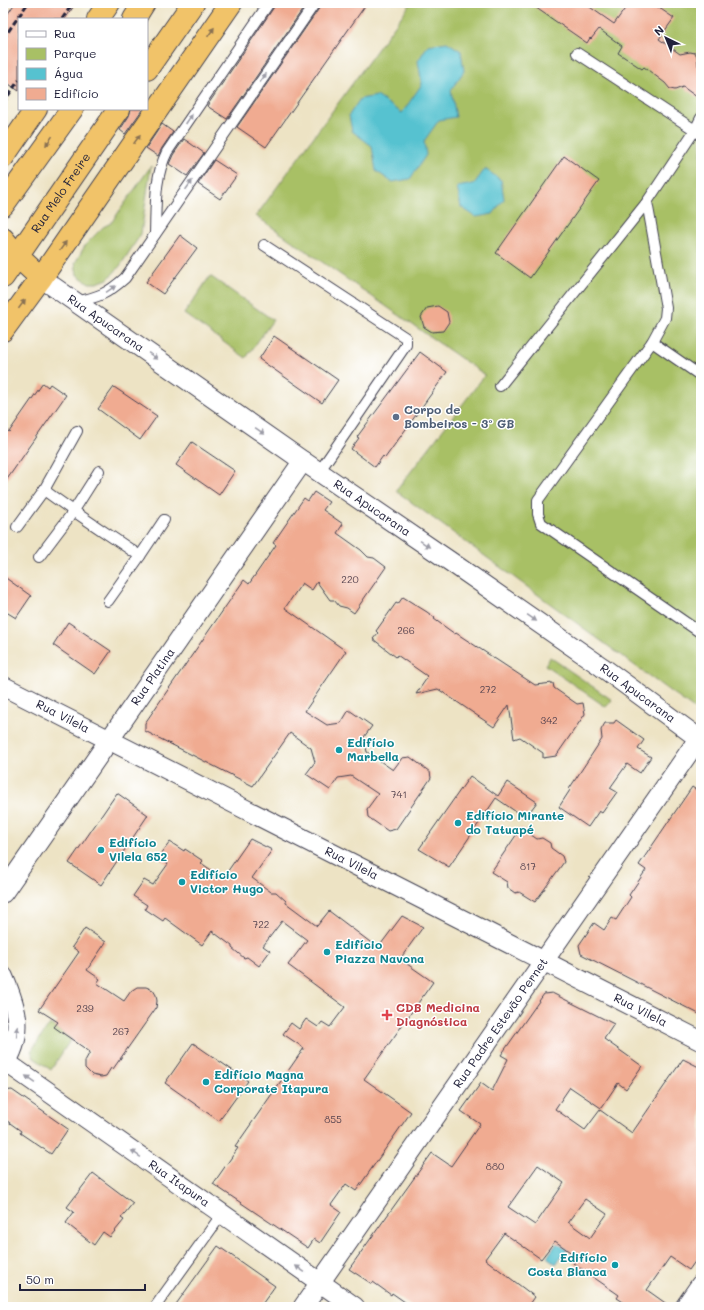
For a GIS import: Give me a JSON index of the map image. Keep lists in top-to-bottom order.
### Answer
{
  "streets": {
    "highway": ["Rua Melo Freire"],
    "street": [
      "Rua Apucarana",
      "Rua Platina",
      "Rua Vilela",
      "Rua Padre Estevão Pernet",
      "Rua Itapura"
    ]
  },
  "crossings": [
    ["Rua Apucarana", "Rua Platina"],
    ["Rua Apucarana", "Rua Padre Estevão Pernet"],
    ["Rua Platina", "Rua Vilela"],
    ["Rua Vilela", "Rua Padre Estevão Pernet"],
    ["Rua Padre Estevão Pernet", "Rua Itapura"]
  ],
  "one_way": ["Rua Apucarana", "Rua Itapura"],
  "places": {
    "other": [
      "Corpo de Bombeiros - 3º GB",
      "Edifício Marbella",
      "Edifício Mirante do Tatuapé",
      "Edifício Vilela 652",
      "Edifício Victor Hugo",
      "Edifício Piazza Navona",
      "Edifício Magna Corporate Itapura",
      "Edifício Costa Blanca"
    ],
    "health": ["CDB Medicina Diagnóstica"]
  },
  "house_numbers": [
    "220",
    "266",
    "272",
    "342",
    "741",
    "817",
    "722",
    "239",
    "267",
    "855",
    "880"
  ],
  "legend": [
    "Rua",
    "Parque",
    "Água",
    "Edifício"
  ],
  "scale_bar": "50 m",
  "north": "top left"
}
